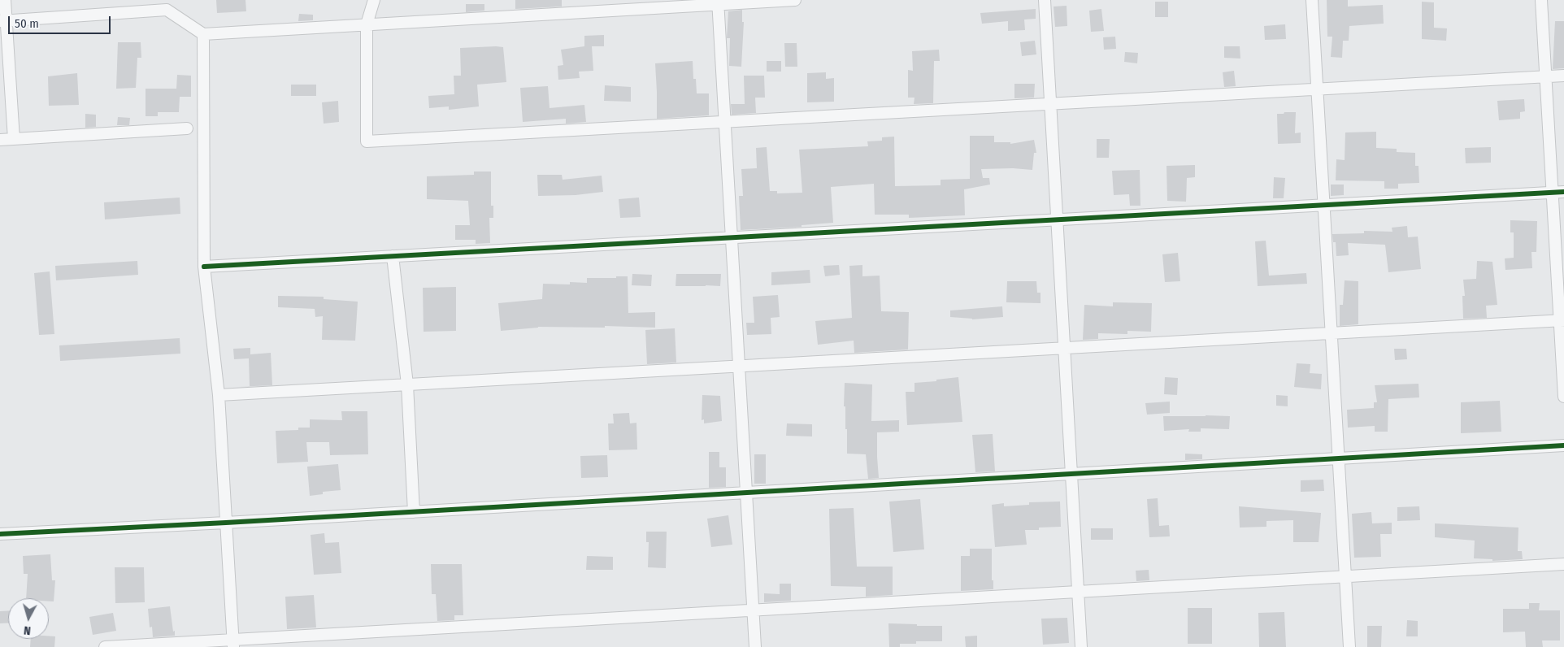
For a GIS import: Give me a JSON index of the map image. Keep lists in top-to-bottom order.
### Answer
{
  "scale_bar": "50 m",
  "north": "bottom"
}
